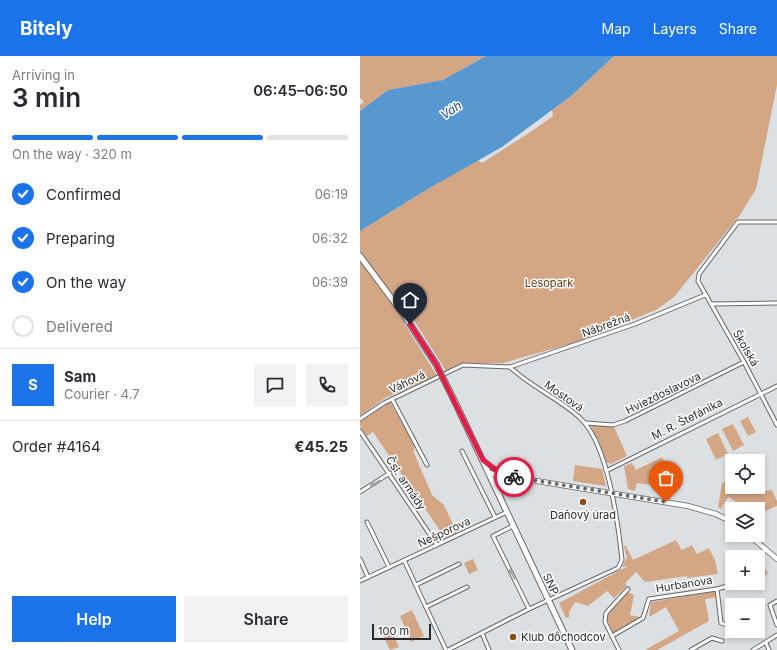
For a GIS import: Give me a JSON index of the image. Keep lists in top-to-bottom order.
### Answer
{
  "streets": {
    "main road": ["SNP"],
    "street": [
      "Nábrežná",
      "Školská",
      "Váhová",
      "Hviezdoslavova",
      "Mostová",
      "M. R. Štefánika",
      "Čsl. armády",
      "Nešporova",
      "Hurbanova"
    ]
  },
  "crossings": [
    ["Nábrežná", "Školská"],
    ["Nábrežná", "Váhová"],
    ["Nábrežná", "Mostová"],
    ["Školská", "Hviezdoslavova"],
    ["Školská", "M. R. Štefánika"],
    ["Váhová", "Mostová"],
    ["Hviezdoslavova", "Mostová"],
    ["Mostová", "M. R. Štefánika"],
    ["Mostová", "SNP"],
    ["Čsl. armády", "Nešporova"],
    ["Nešporova", "SNP"]
  ],
  "water": ["Váh"],
  "parks": ["Lesopark"],
  "places": ["Daňový úrad", "Klub dôchodcov"],
  "scale_bar": "100 m",
  "page": {
    "header": "Bitely",
    "nav": ["Map", "Layers", "Share"],
    "heading": ["3 min", "Arriving in", "06:45–06:50"],
    "panel": [
      "Sam",
      "Courier · 4.7",
      "Order #4164",
      "€45.25"
    ],
    "bar": "On the way · 320 m",
    "list": [
      ["Confirmed", "06:19"],
      ["Preparing", "06:32"],
      ["On the way", "06:39"],
      "Delivered"
    ],
    "round": "S",
    "map_buttons": ["+", "−"],
    "buttons": ["Help", "Share"],
    "scale": "100 m"
  }
}
